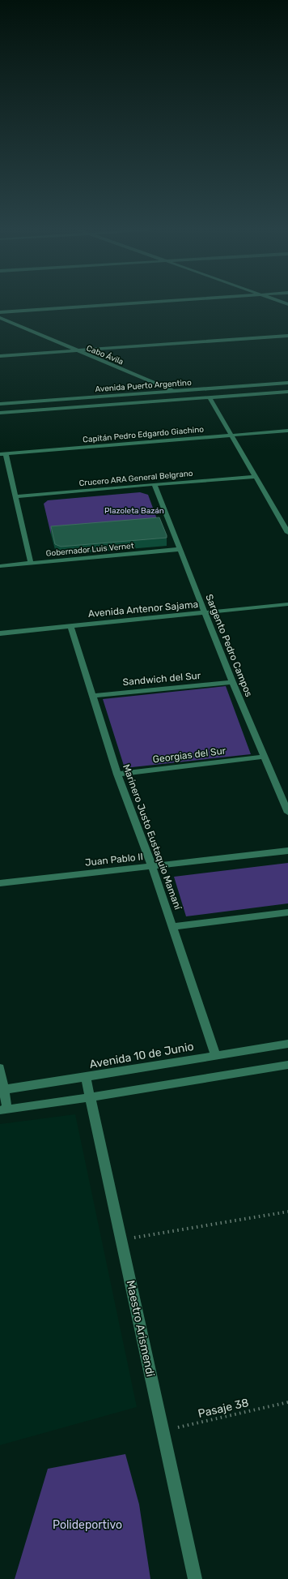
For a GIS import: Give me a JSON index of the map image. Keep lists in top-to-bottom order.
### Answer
{
  "streets": {
    "street": [
      "Cabo Ávila",
      "Avenida Puerto Argentino",
      "Capitán Pedro Edgardo Giachino",
      "Crucero ARA General Belgrano",
      "Gobernador Luis Vernet",
      "Avenida Antenor Sajama",
      "Sargento Pedro Campos",
      "Sandwich del Sur",
      "Georgias del Sur",
      "Marinero Justo Eustaquio Mamaní",
      "Juan Pablo II",
      "Avenida 10 de Junio",
      "Maestro Arismendi"
    ],
    "path": ["Pasaje 38"]
  },
  "crossings": [
    ["Cabo Ávila", "Avenida Puerto Argentino"],
    ["Crucero ARA General Belgrano", "Sargento Pedro Campos"],
    ["Gobernador Luis Vernet", "Sargento Pedro Campos"],
    ["Avenida Antenor Sajama", "Sargento Pedro Campos"],
    ["Avenida Antenor Sajama", "Marinero Justo Eustaquio Mamaní"],
    ["Sargento Pedro Campos", "Sandwich del Sur"],
    ["Sargento Pedro Campos", "Georgias del Sur"],
    ["Sandwich del Sur", "Marinero Justo Eustaquio Mamaní"],
    ["Georgias del Sur", "Marinero Justo Eustaquio Mamaní"],
    ["Marinero Justo Eustaquio Mamaní", "Juan Pablo II"],
    ["Marinero Justo Eustaquio Mamaní", "Avenida 10 de Junio"],
    ["Avenida 10 de Junio", "Maestro Arismendi"],
    ["Maestro Arismendi", "Pasaje 38"]
  ],
  "parks": ["Plazoleta Bazán", "Polideportivo"]
}
